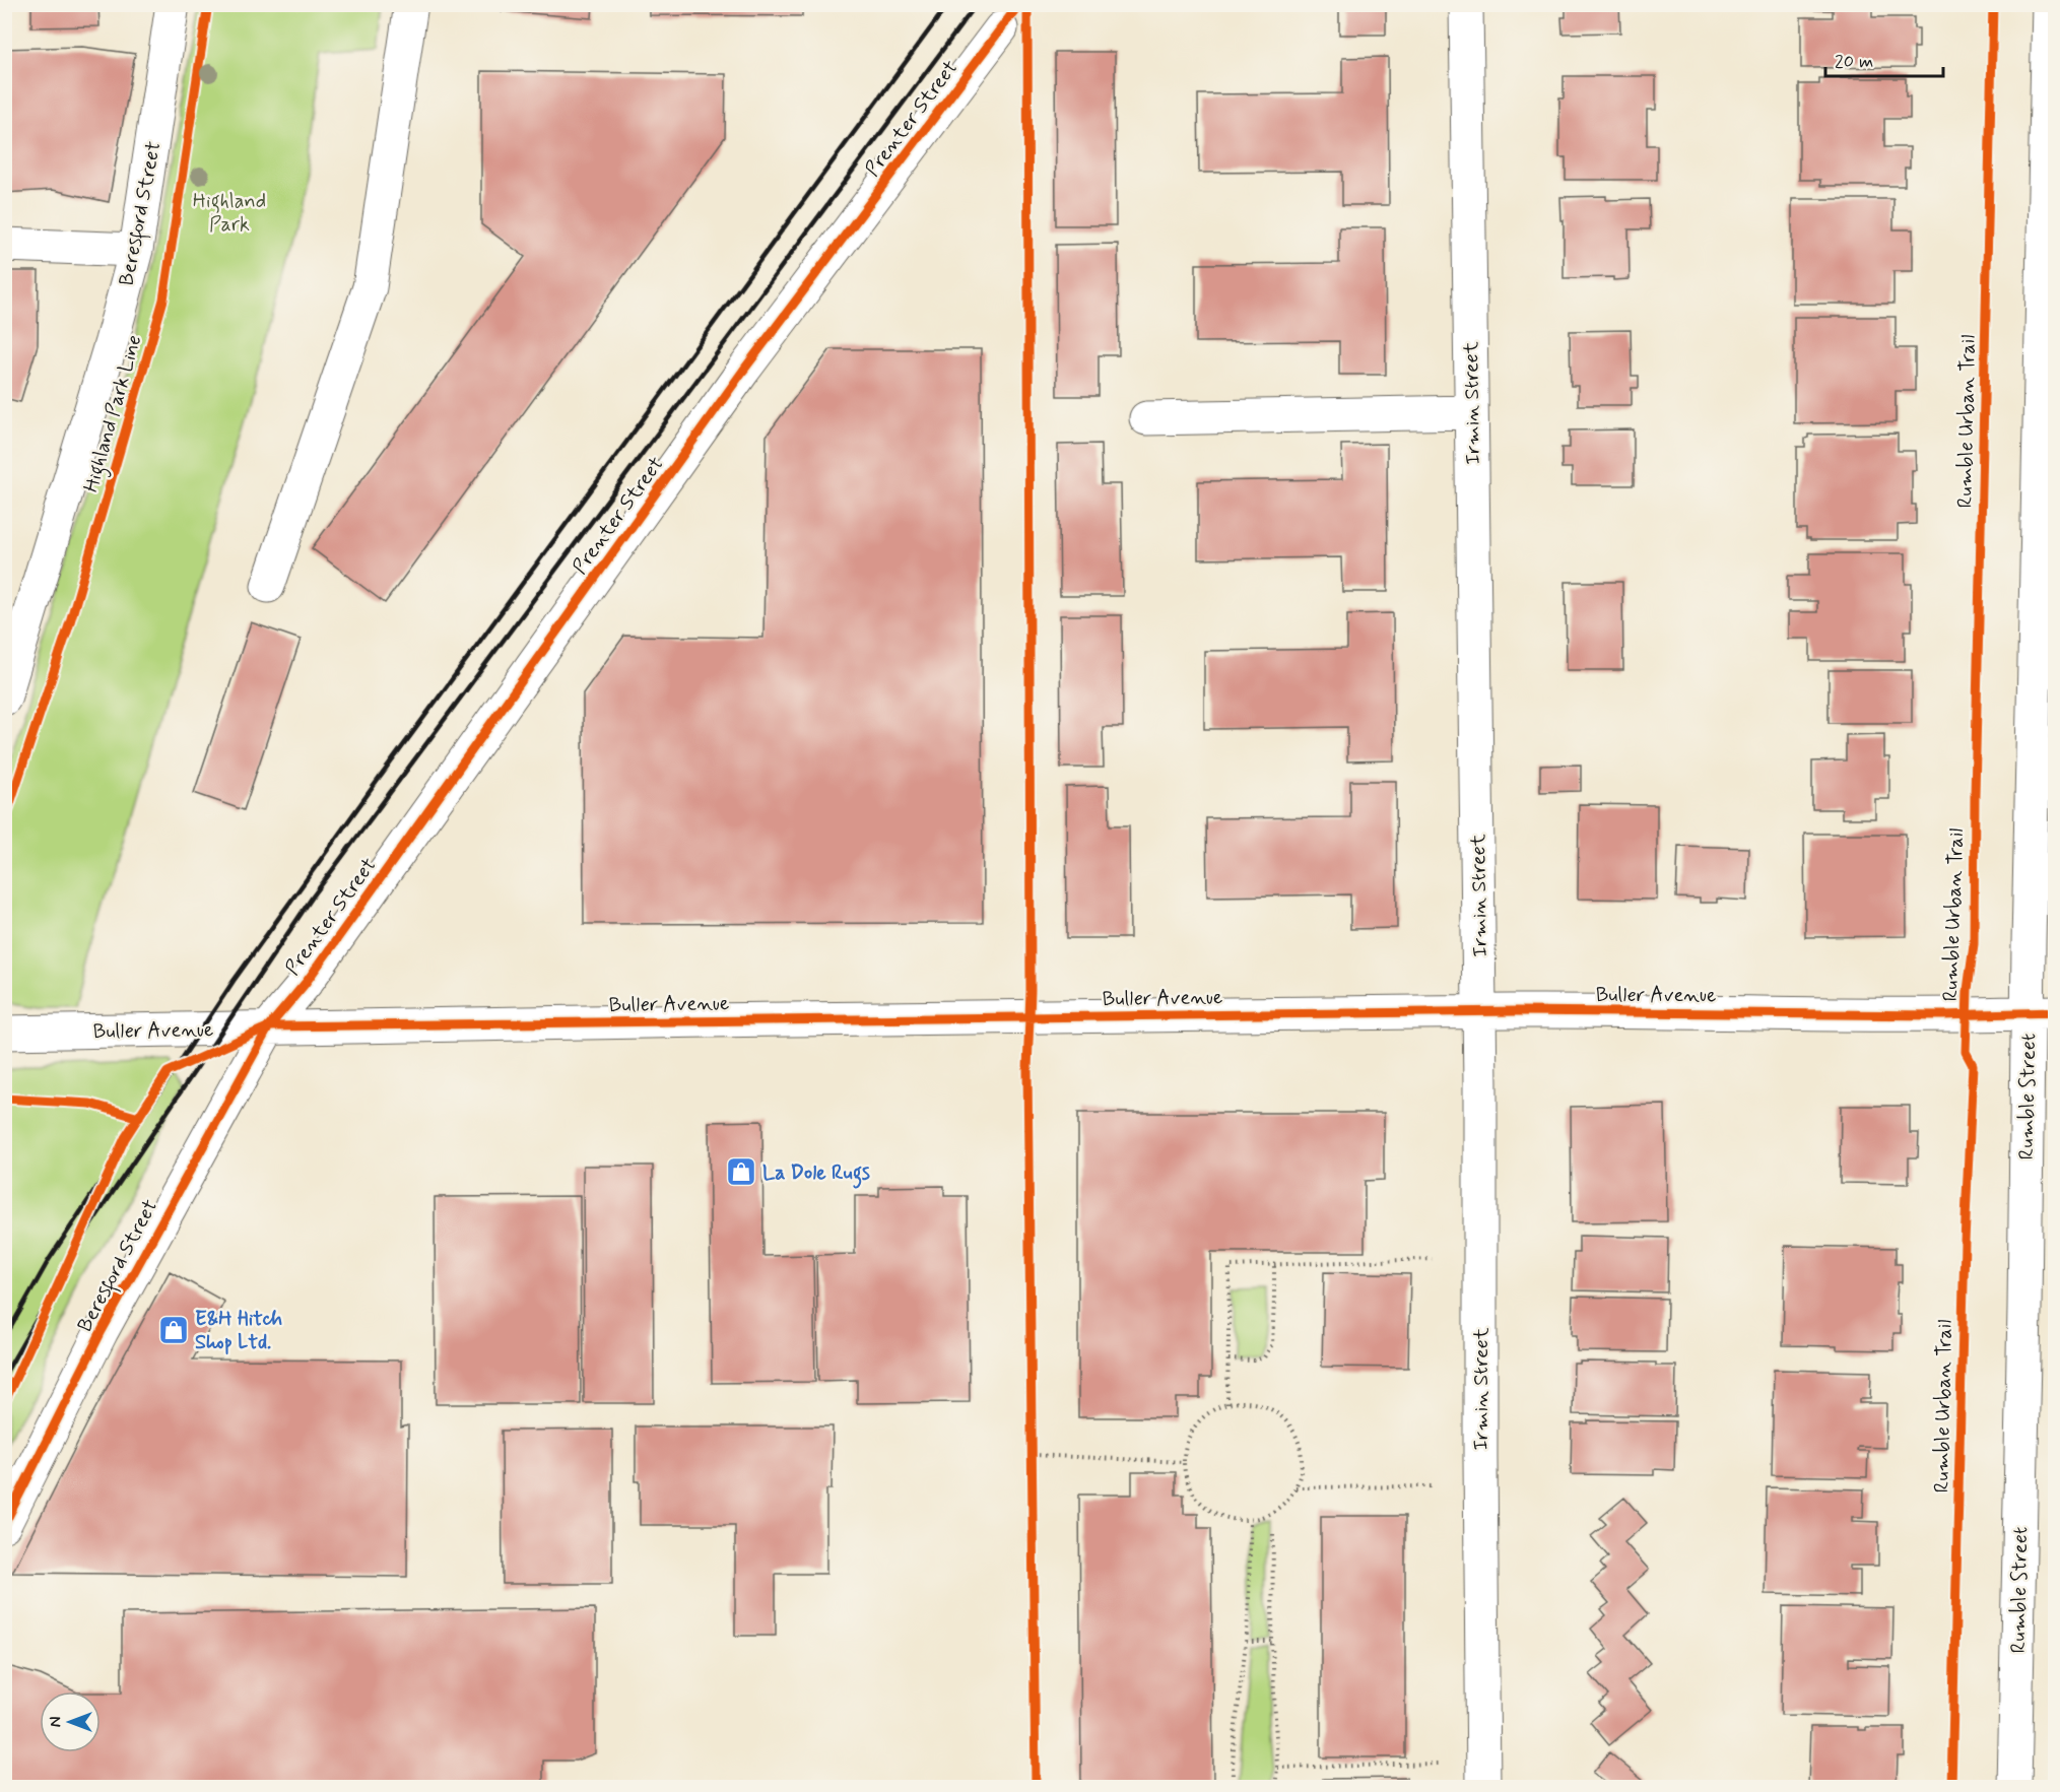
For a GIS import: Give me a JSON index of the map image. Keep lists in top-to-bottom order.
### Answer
{
  "streets": {
    "street": [
      "Prenter Street",
      "Beresford Street",
      "Irmin Street",
      "Buller Avenue",
      "Rumble Street"
    ],
    "cycle path": ["Highland Park Line", "Rumble Urban Trail"]
  },
  "crossings": [
    ["Prenter Street", "Beresford Street"],
    ["Prenter Street", "Buller Avenue"],
    ["Beresford Street", "Buller Avenue"],
    ["Irmin Street", "Buller Avenue"],
    ["Buller Avenue", "Rumble Street"]
  ],
  "parks": ["Highland Park"],
  "places": {
    "shop": ["La Dole Rugs", "E&H Hitch Shop Ltd."]
  },
  "scale_bar": "20 m",
  "north": "left"
}
